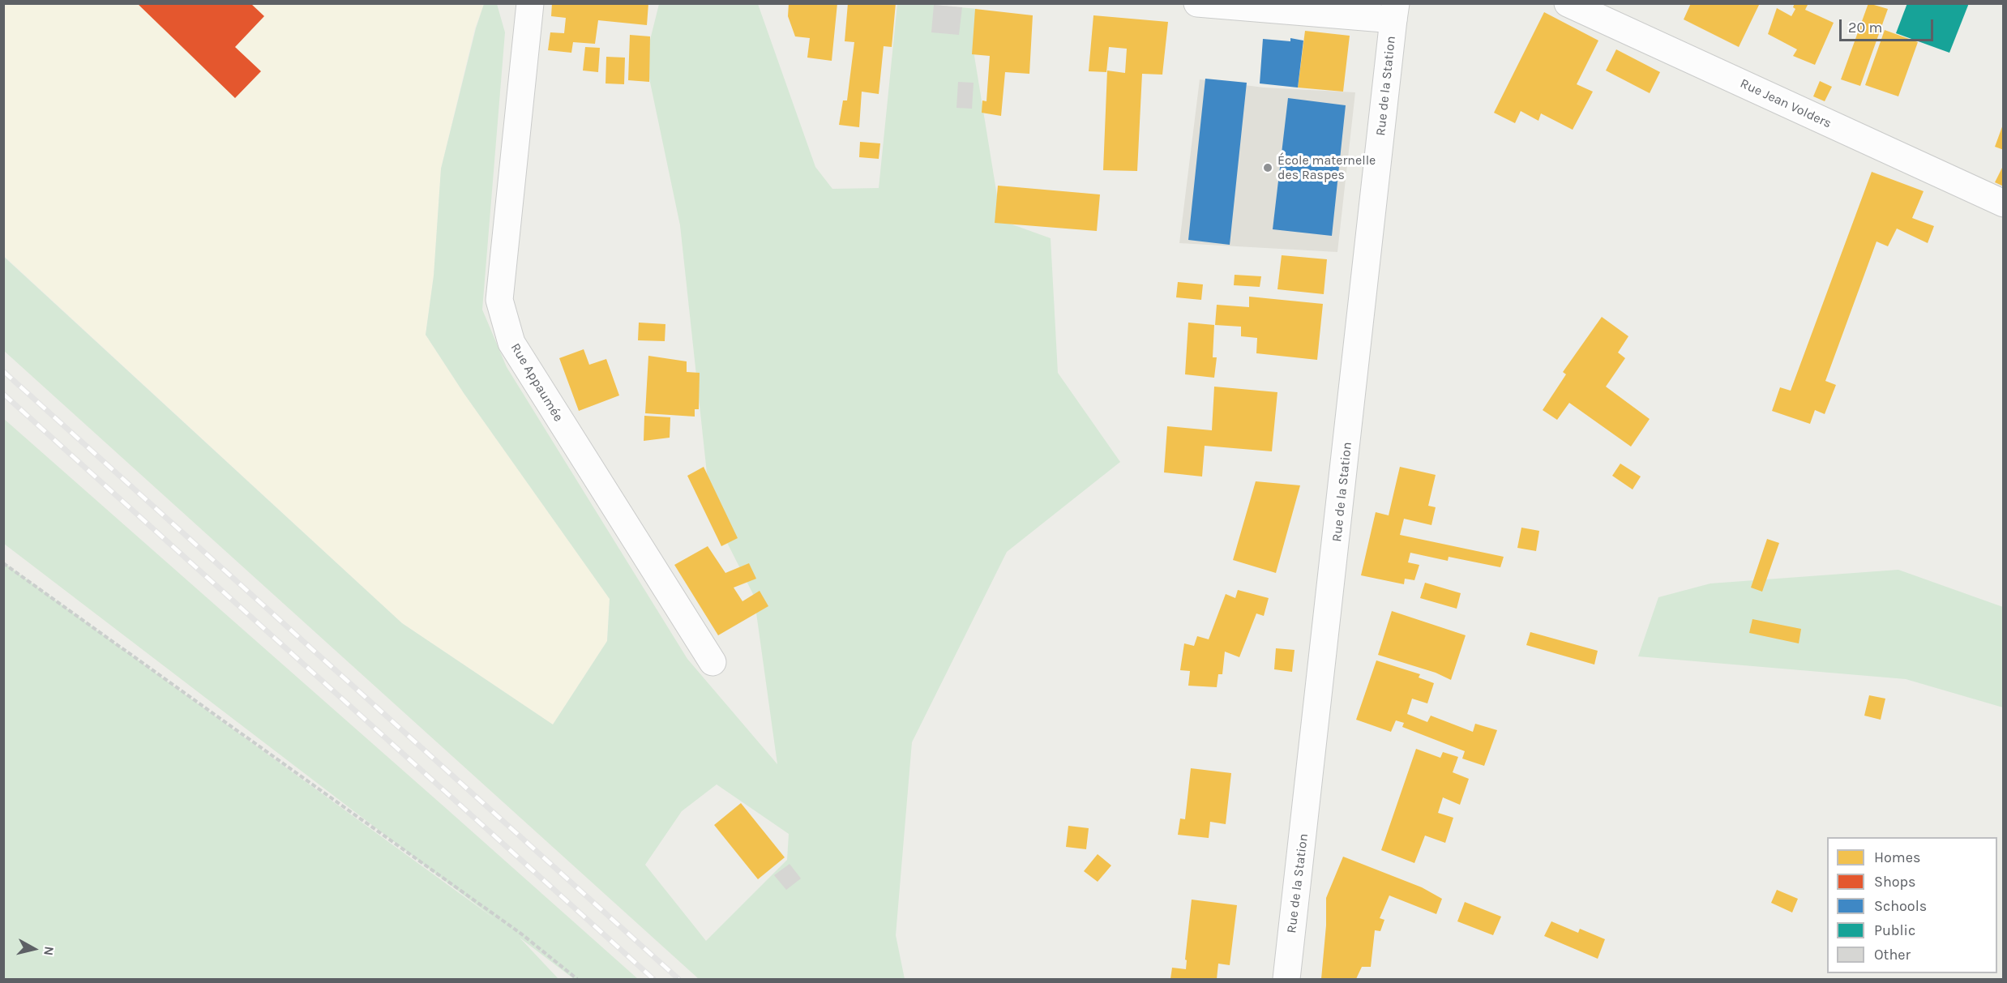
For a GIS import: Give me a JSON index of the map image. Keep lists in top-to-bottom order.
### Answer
{
  "streets": {
    "street": ["Rue de la Station", "Rue Jean Volders", "Rue Appaumée"]
  },
  "places": ["École maternelle des Raspes"],
  "legend": [
    "Homes",
    "Shops",
    "Schools",
    "Public",
    "Other"
  ],
  "scale_bar": "20 m",
  "north": "right"
}
